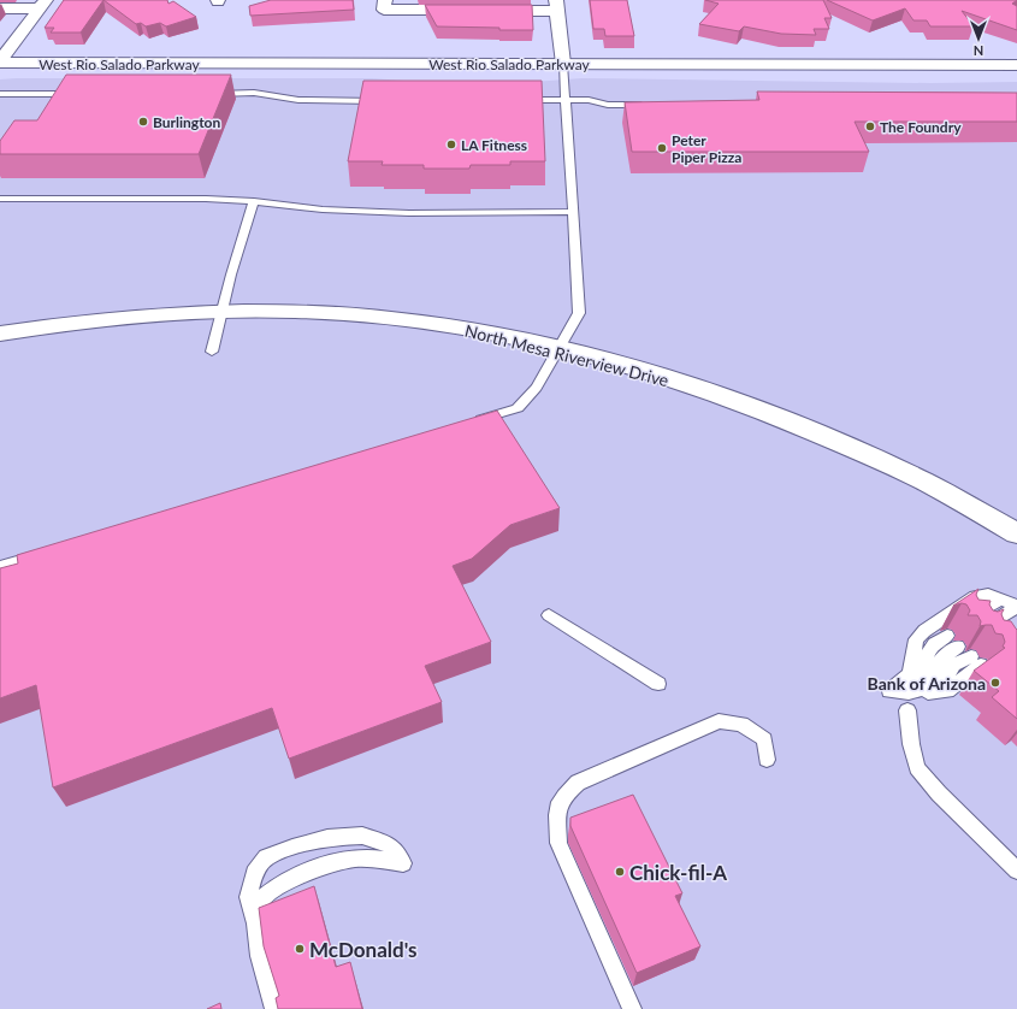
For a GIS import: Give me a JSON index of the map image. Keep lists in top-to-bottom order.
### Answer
{
  "streets": {
    "main road": ["West Rio Salado Parkway"],
    "street": ["North Mesa Riverview Drive"]
  },
  "places": [
    "Burlington",
    "The Foundry",
    "LA Fitness",
    "Peter Piper Pizza",
    "Bank of Arizona",
    "Chick-fil-A",
    "McDonald's"
  ],
  "north": "bottom"
}
